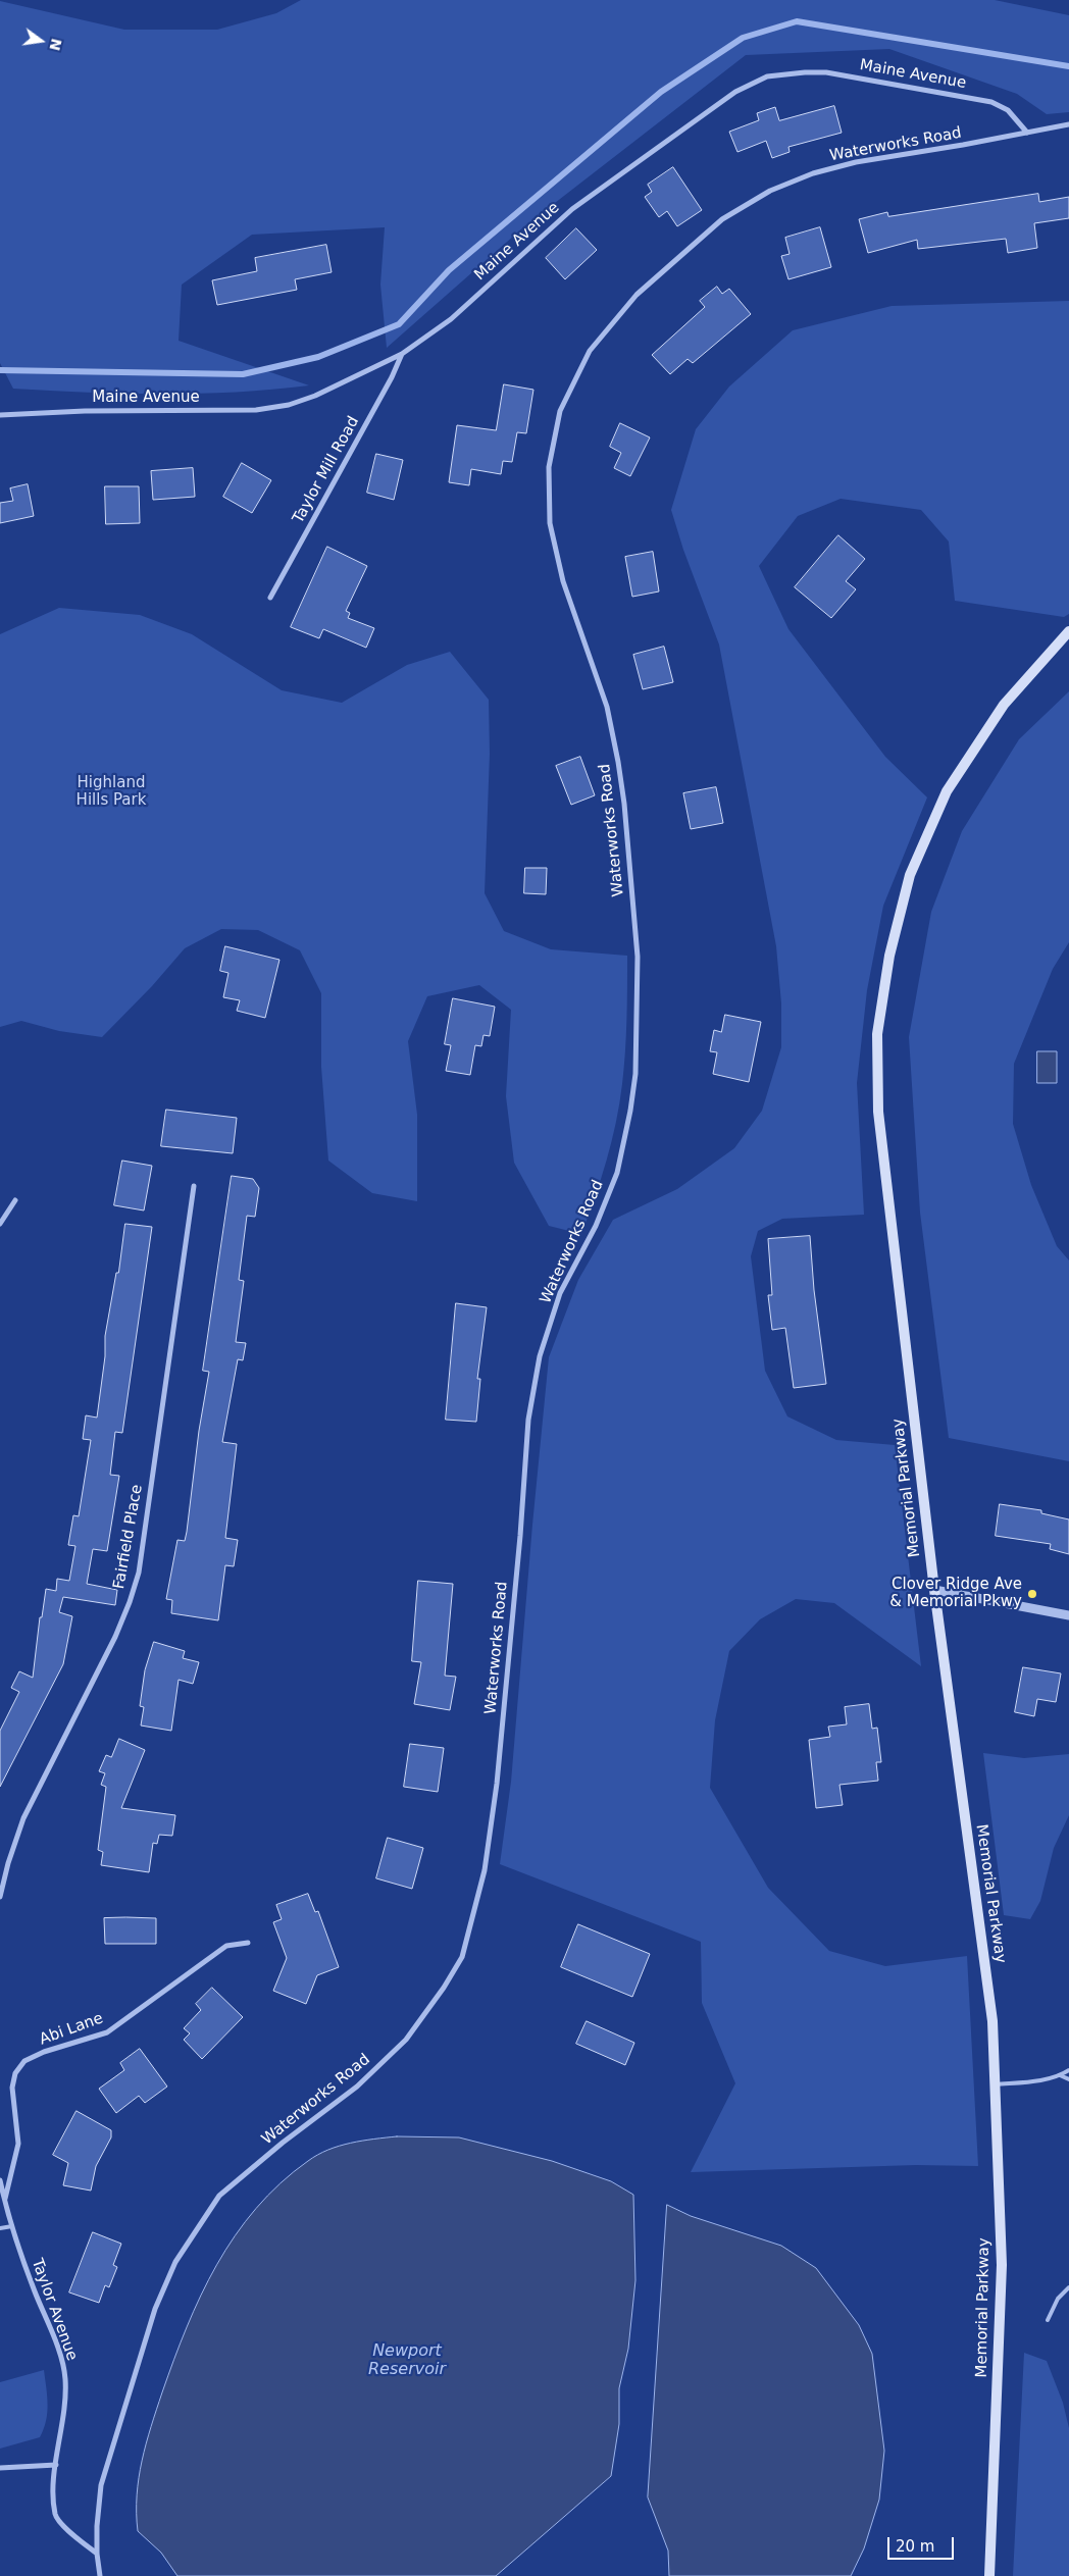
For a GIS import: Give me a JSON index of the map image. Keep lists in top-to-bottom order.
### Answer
{
  "streets": {
    "main road": ["Memorial Parkway"],
    "street": [
      "Maine Avenue",
      "Waterworks Road",
      "Taylor Mill Road",
      "Fairfield Place",
      "Abi Lane",
      "Taylor Avenue"
    ]
  },
  "crossings": [
    ["Maine Avenue", "Waterworks Road"],
    ["Maine Avenue", "Taylor Mill Road"],
    ["Waterworks Road", "Taylor Avenue"],
    ["Abi Lane", "Taylor Avenue"]
  ],
  "water": ["Newport Reservoir"],
  "parks": ["Highland Hills Park"],
  "places": ["Clover Ridge Ave & Memorial Pkwy"],
  "scale_bar": "20 m",
  "north": "right"
}
